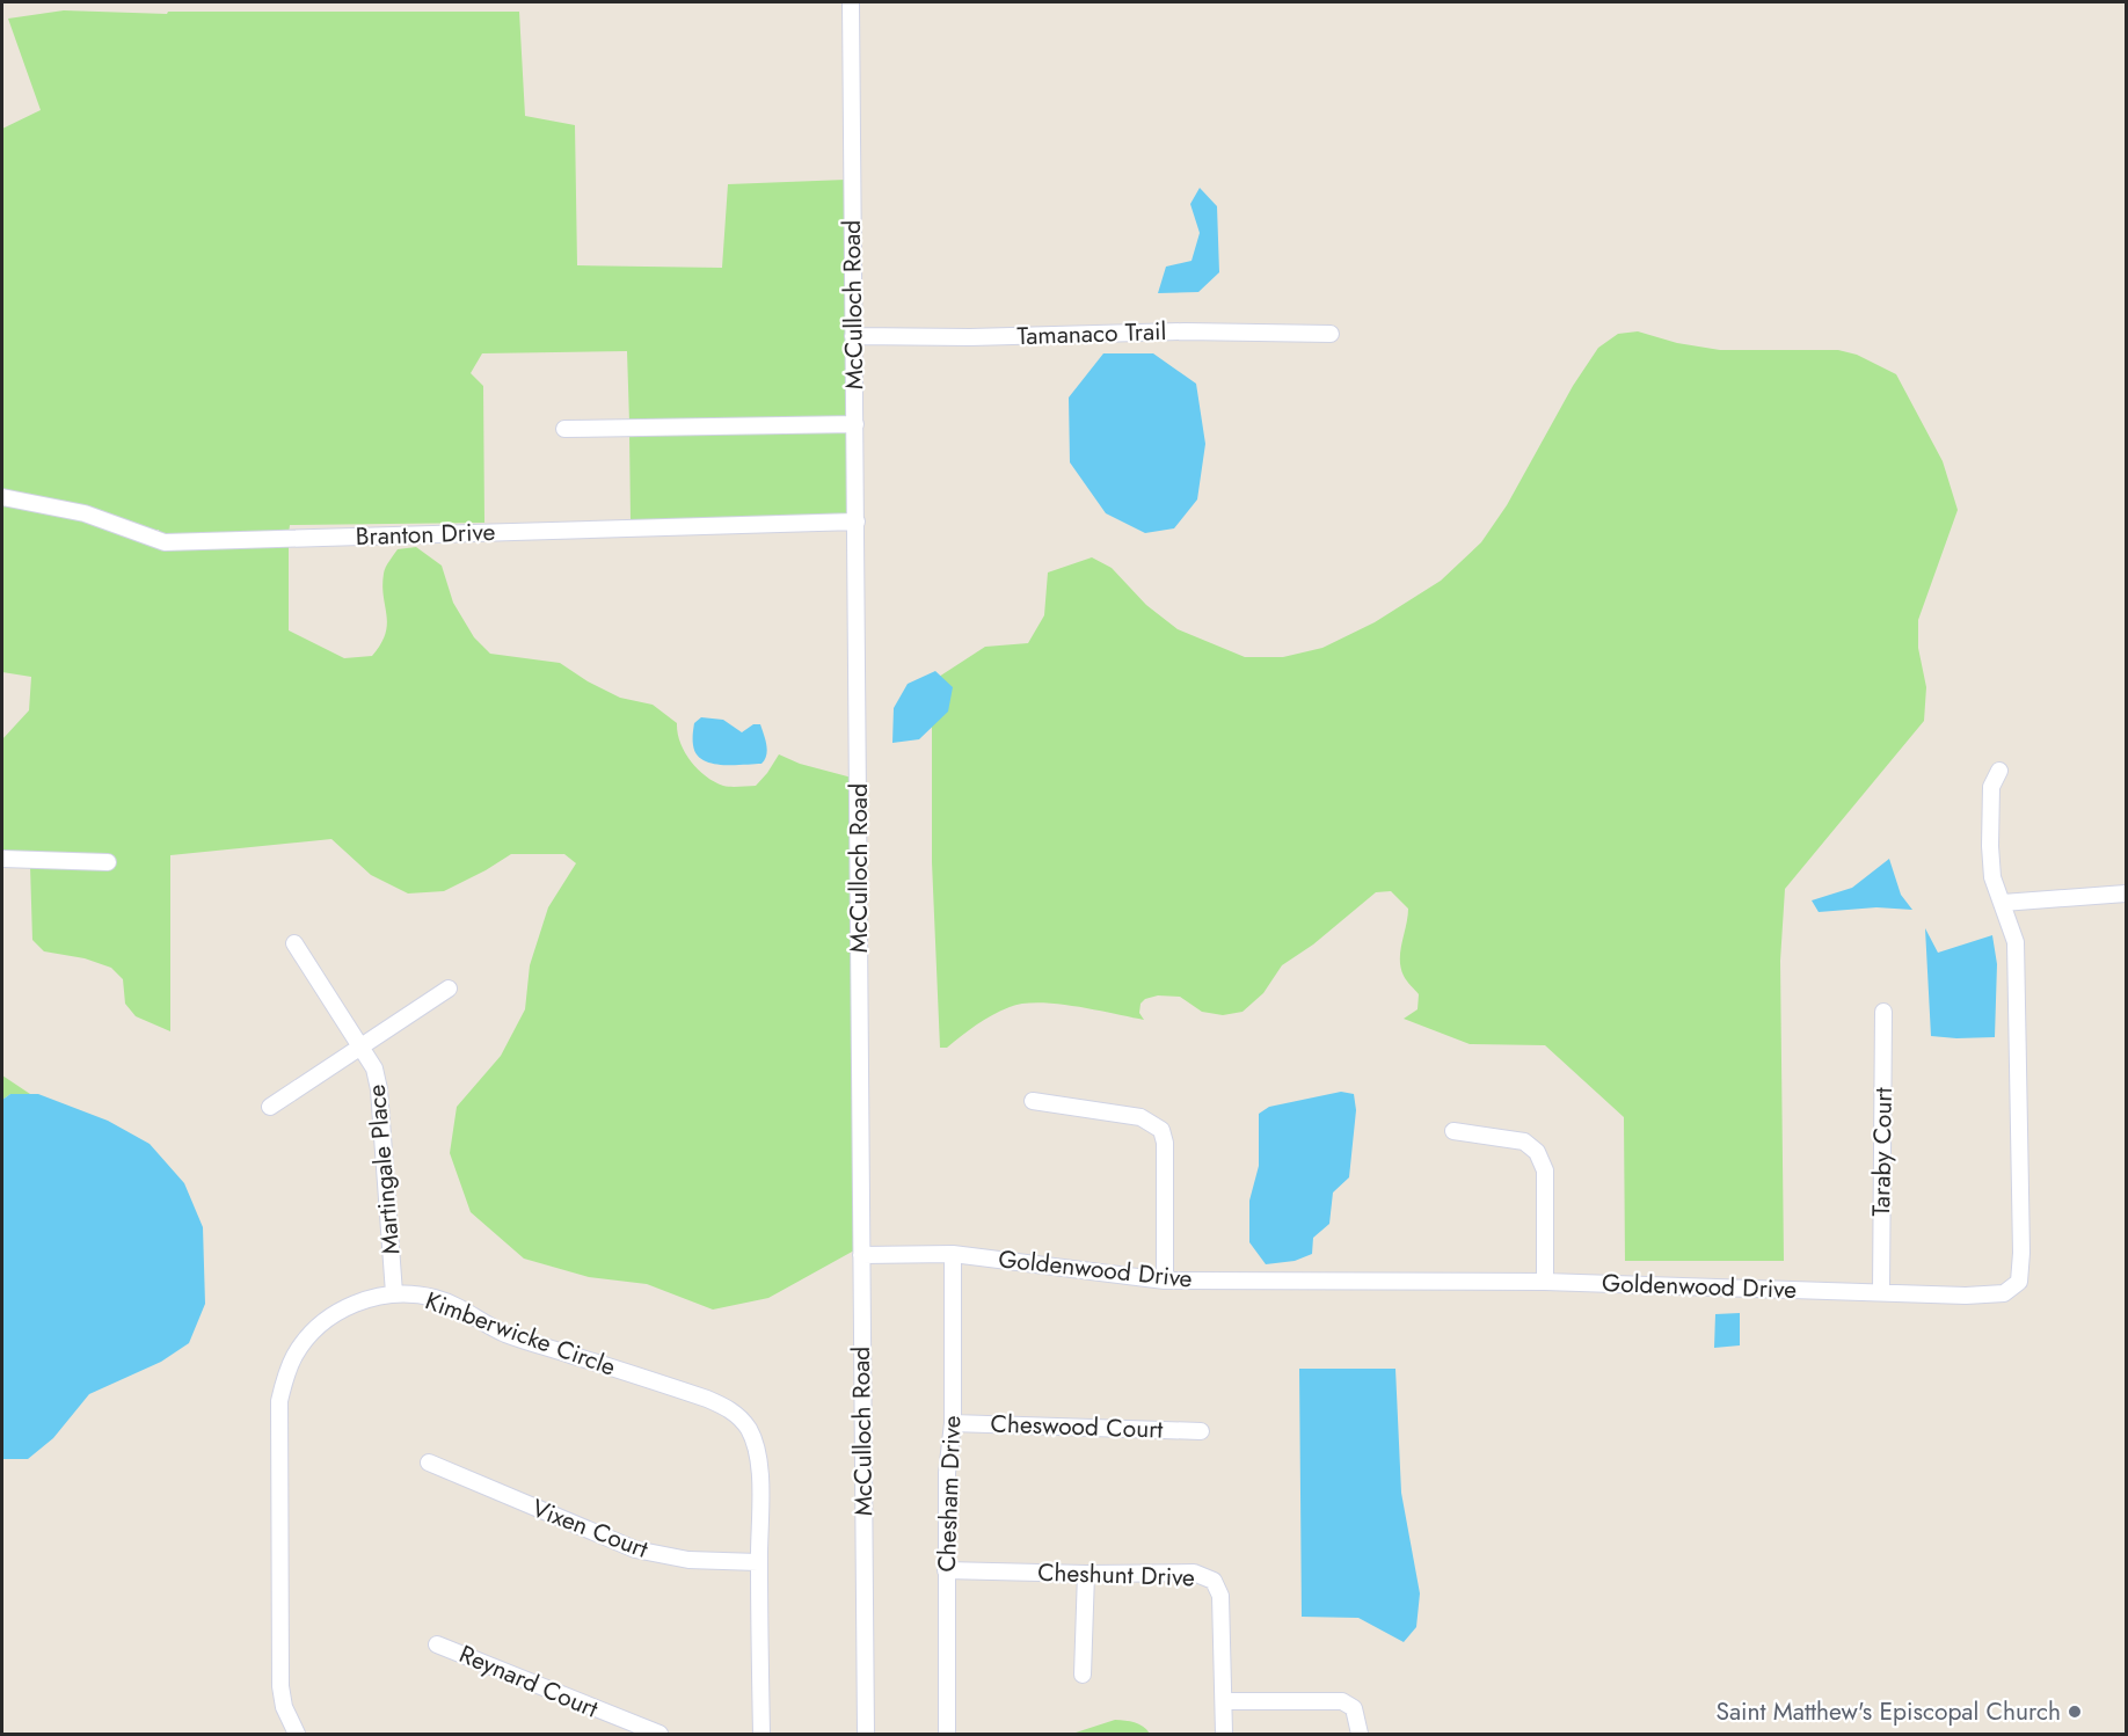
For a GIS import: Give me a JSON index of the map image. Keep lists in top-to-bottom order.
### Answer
{
  "streets": {
    "street": [
      "McCulloch Road",
      "Tamanaco Trail",
      "Branton Drive",
      "Taraby Court",
      "Martingale Place",
      "Goldenwood Drive",
      "Kimberwicke Circle",
      "Cheswood Court",
      "Chesham Drive",
      "Vixen Court",
      "Cheshunt Drive",
      "Reynard Court"
    ]
  },
  "crossings": [
    ["McCulloch Road", "Tamanaco Trail"],
    ["McCulloch Road", "Branton Drive"],
    ["McCulloch Road", "Goldenwood Drive"],
    ["Taraby Court", "Goldenwood Drive"],
    ["Martingale Place", "Kimberwicke Circle"],
    ["Goldenwood Drive", "Chesham Drive"],
    ["Kimberwicke Circle", "Vixen Court"],
    ["Cheswood Court", "Chesham Drive"],
    ["Chesham Drive", "Cheshunt Drive"]
  ],
  "places": ["Saint Matthew's Episcopal Church"]
}
